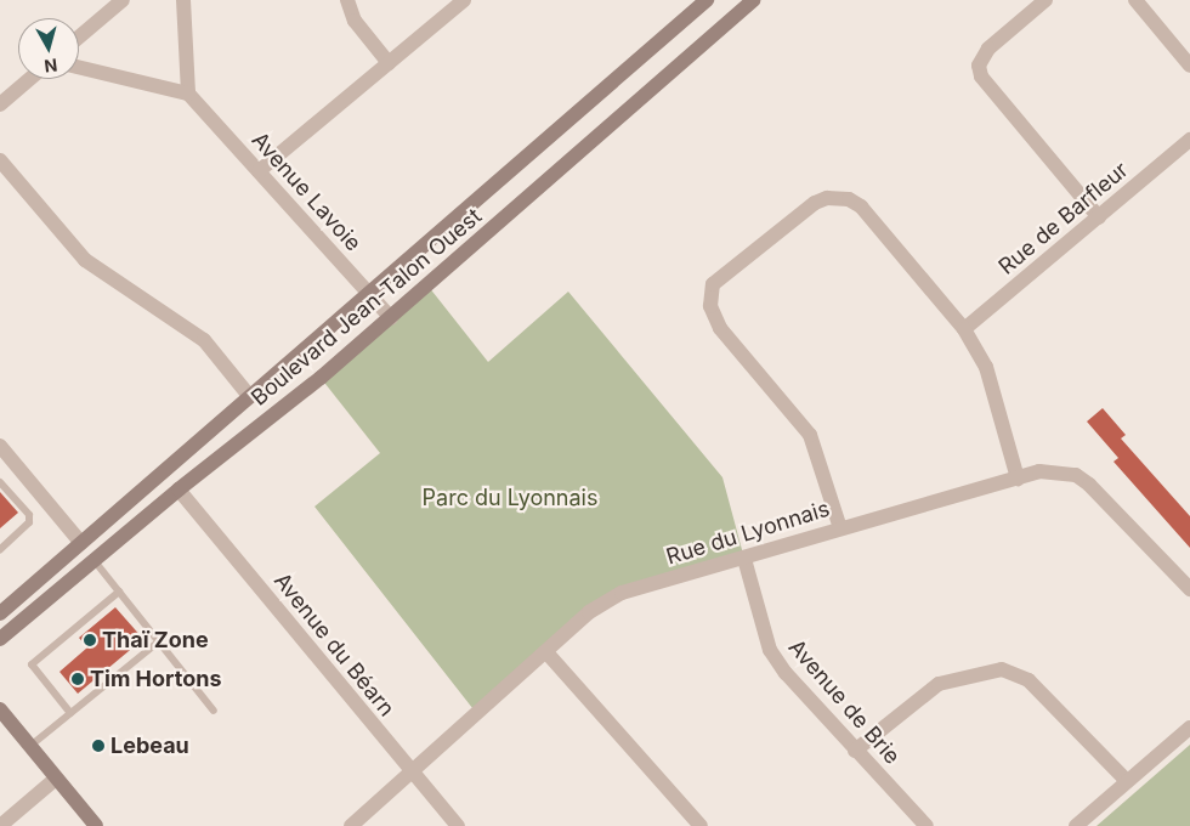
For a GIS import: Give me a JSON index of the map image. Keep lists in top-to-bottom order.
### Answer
{
  "streets": {
    "street": [
      "Avenue Lavoie",
      "Rue de Barfleur",
      "Boulevard Jean-Talon Ouest",
      "Rue du Lyonnais",
      "Avenue du Béarn",
      "Avenue de Brie"
    ]
  },
  "crossings": [
    ["Avenue Lavoie", "Boulevard Jean-Talon Ouest"],
    ["Boulevard Jean-Talon Ouest", "Avenue du Béarn"],
    ["Rue du Lyonnais", "Avenue du Béarn"],
    ["Rue du Lyonnais", "Avenue de Brie"]
  ],
  "parks": ["Parc du Lyonnais"],
  "places": ["Thaï Zone", "Tim Hortons", "Lebeau"],
  "north": "bottom"
}
